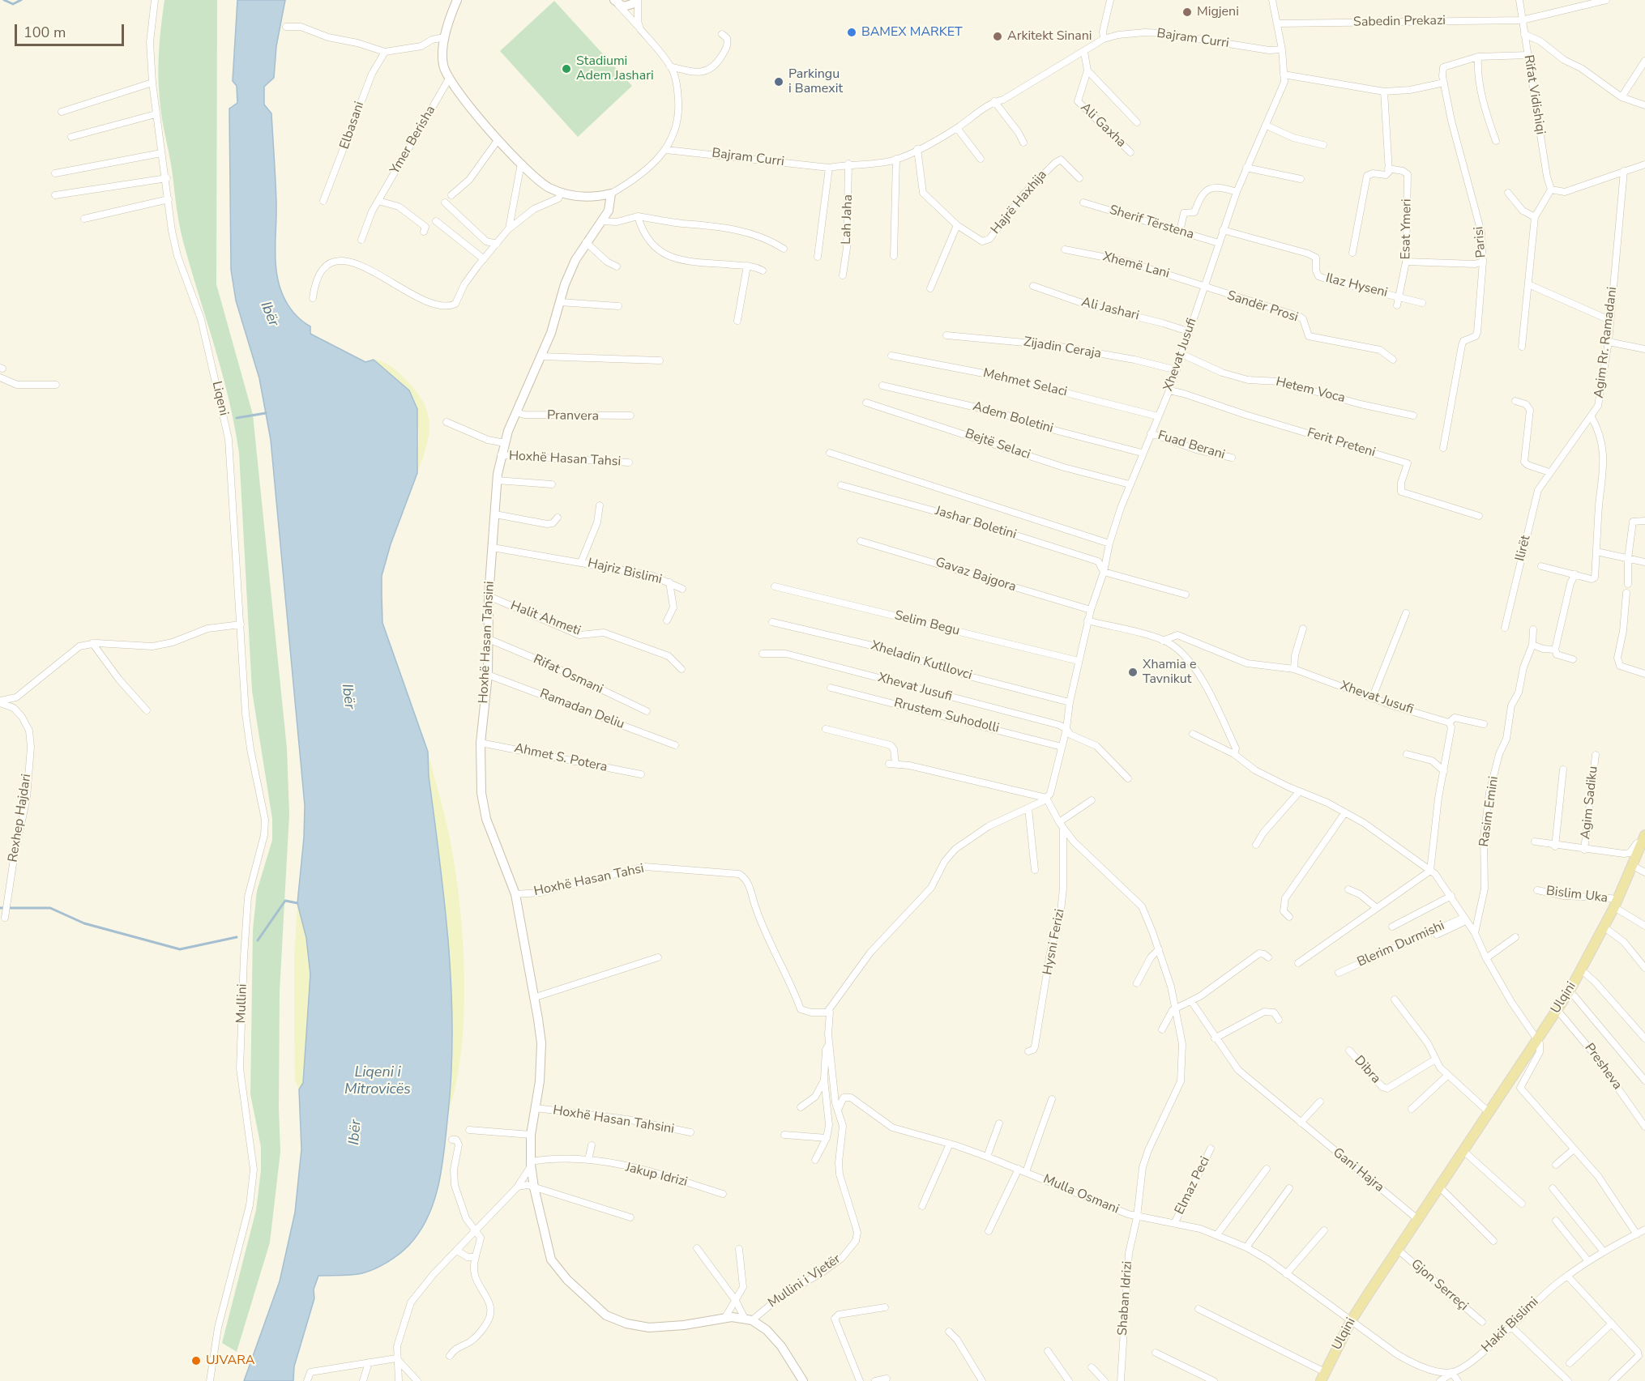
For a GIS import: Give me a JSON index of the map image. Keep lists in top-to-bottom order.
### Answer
{
  "streets": {
    "main road": ["Ulqini"],
    "street": [
      "Sabedin Prekazi",
      "Bajram Curri",
      "Rifat Vidishiqi",
      "Elbasani",
      "Ali Gaxha",
      "Ymer Berisha",
      "Hajrë Haxhija",
      "Lah Jaha",
      "Sherif Tërstena",
      "Esat Ymeri",
      "Parisi",
      "Xhemë Lani",
      "Ilaz Hyseni",
      "Sandër Prosi",
      "Ali Jashari",
      "Agim Rr. Ramadani",
      "Zijadin Ceraja",
      "Xhevat Jusufi",
      "Mehmet Selaci",
      "Hetem Voca",
      "Liqeni",
      "Pranvera",
      "Adem Boletini",
      "Ferit Preteni",
      "Bejtë Selaci",
      "Fuad Berani",
      "Hoxhë Hasan Tahsi",
      "Jashar Boletini",
      "Ilirët",
      "Hajriz Bislimi",
      "Gavaz Bajgora",
      "Halit Ahmeti",
      "Selim Begu",
      "Hoxhë Hasan Tahsini",
      "Xheladin Kutllovci",
      "Rifat Osmani",
      "Ramadan Deliu",
      "Rrustem Suhodolli",
      "Ahmet S. Potera",
      "Agim Sadiku",
      "Rasim Emini",
      "Rexhep Hajdari",
      "Bislim Uka",
      "Hysni Ferizi",
      "Blerim Durmishi",
      "Mullini",
      "Presheva",
      "Dibra",
      "Gani Hajra",
      "Jakup Idrizi",
      "Elmaz Peci",
      "Mulla Osmani",
      "Mullini i Vjetër",
      "Gjon Serreçi",
      "Shaban Idrizi",
      "Hakif Bislimi"
    ]
  },
  "crossings": [
    ["Sabedin Prekazi", "Rifat Vidishiqi"],
    ["Sabedin Prekazi", "Xhevat Jusufi"],
    ["Bajram Curri", "Ali Gaxha"],
    ["Bajram Curri", "Hajrë Haxhija"],
    ["Bajram Curri", "Lah Jaha"],
    ["Bajram Curri", "Xhevat Jusufi"],
    ["Sherif Tërstena", "Xhevat Jusufi"],
    ["Esat Ymeri", "Ilaz Hyseni"],
    ["Xhemë Lani", "Sandër Prosi"],
    ["Xhemë Lani", "Xhevat Jusufi"],
    ["Ilaz Hyseni", "Xhevat Jusufi"],
    ["Sandër Prosi", "Xhevat Jusufi"],
    ["Ali Jashari", "Xhevat Jusufi"],
    ["Agim Rr. Ramadani", "Ilirët"],
    ["Zijadin Ceraja", "Xhevat Jusufi"],
    ["Xhevat Jusufi", "Mehmet Selaci"],
    ["Xhevat Jusufi", "Hetem Voca"],
    ["Xhevat Jusufi", "Adem Boletini"],
    ["Xhevat Jusufi", "Ferit Preteni"],
    ["Xhevat Jusufi", "Bejtë Selaci"],
    ["Xhevat Jusufi", "Fuad Berani"],
    ["Xhevat Jusufi", "Jashar Boletini"],
    ["Xhevat Jusufi", "Gavaz Bajgora"],
    ["Xhevat Jusufi", "Selim Begu"],
    ["Xhevat Jusufi", "Xheladin Kutllovci"],
    ["Xhevat Jusufi", "Rrustem Suhodolli"],
    ["Xhevat Jusufi", "Hysni Ferizi"],
    ["Liqeni", "Rexhep Hajdari"],
    ["Liqeni", "Mullini"],
    ["Pranvera", "Hoxhë Hasan Tahsini"],
    ["Hoxhë Hasan Tahsi", "Hoxhë Hasan Tahsini"],
    ["Hoxhë Hasan Tahsi", "Mullini i Vjetër"],
    ["Hajriz Bislimi", "Hoxhë Hasan Tahsini"],
    ["Halit Ahmeti", "Hoxhë Hasan Tahsini"],
    ["Hoxhë Hasan Tahsini", "Rifat Osmani"],
    ["Hoxhë Hasan Tahsini", "Ramadan Deliu"],
    ["Hoxhë Hasan Tahsini", "Ahmet S. Potera"],
    ["Hoxhë Hasan Tahsini", "Jakup Idrizi"],
    ["Hoxhë Hasan Tahsini", "Mullini i Vjetër"],
    ["Agim Sadiku", "Ulqini"],
    ["Rexhep Hajdari", "Mullini"],
    ["Bislim Uka", "Ulqini"],
    ["Hysni Ferizi", "Elmaz Peci"],
    ["Hysni Ferizi", "Mulla Osmani"],
    ["Hysni Ferizi", "Shaban Idrizi"],
    ["Ulqini", "Presheva"],
    ["Ulqini", "Gani Hajra"],
    ["Ulqini", "Elmaz Peci"],
    ["Ulqini", "Gjon Serreçi"],
    ["Elmaz Peci", "Mulla Osmani"],
    ["Elmaz Peci", "Shaban Idrizi"],
    ["Mulla Osmani", "Mullini i Vjetër"],
    ["Mulla Osmani", "Shaban Idrizi"]
  ],
  "water": ["Ibër", "Liqeni i Mitrovicës"],
  "places": [
    "Migjeni",
    "BAMEX MARKET",
    "Arkitekt Sinani",
    "Stadiumi Adem Jashari",
    "Parkingu i Bamexit",
    "Xhamia e Tavnikut",
    "UJVARA"
  ],
  "scale_bar": "100 m"
}
